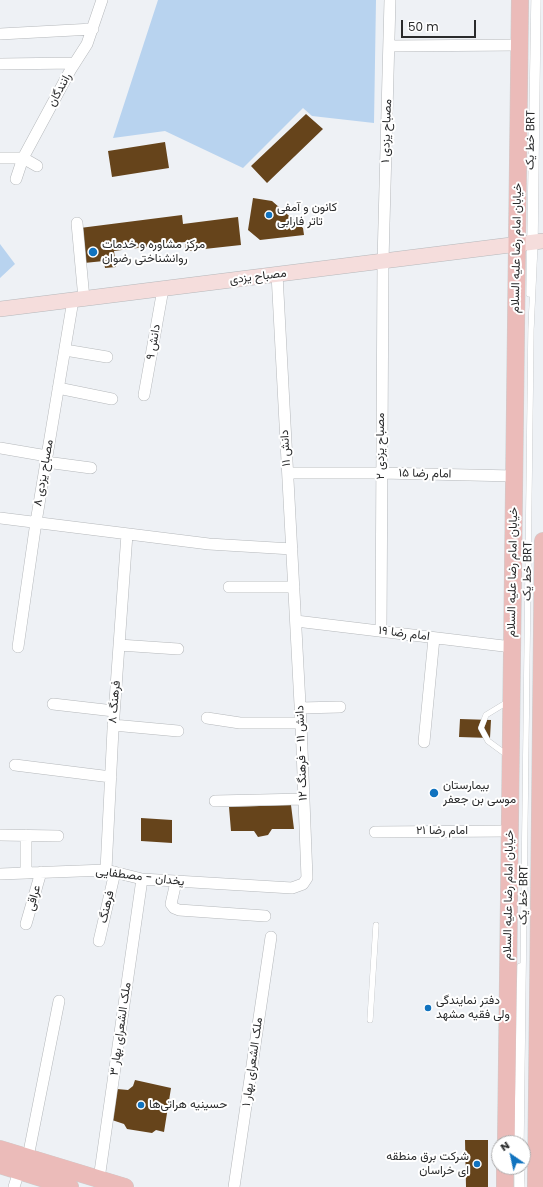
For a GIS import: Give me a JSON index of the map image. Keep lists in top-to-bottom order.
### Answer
{
  "streets": {
    "main road": ["خیابان امام رضا علیه السلام", "مصباح یزدی"],
    "street": [
      "رانندگان",
      "مصباح یزدی ۱",
      "دانش ۹",
      "مصباح یزدی ۲",
      "دانش ۱۱",
      "مصباح یزدی ۸",
      "امام رضا ۱۵",
      "امام رضا ۱۹",
      "فرهنگ ۸",
      "دانش ۱۱ - فرهنگ ۱۲",
      "امام رضا ۲۱",
      "یخدان - مصطفایی",
      "عراقی",
      "فرهنگ",
      "ملک الشعرای بهار ۳",
      "ملک الشعرای بهار ۱"
    ],
    "lane": ["خط یک BRT"]
  },
  "crossings": [
    ["مصباح یزدی ۱", "مصباح یزدی"],
    ["مصباح یزدی ۱", "مصباح یزدی ۲"],
    ["خط یک BRT", "خیابان امام رضا علیه السلام"],
    ["خط یک BRT", "مصباح یزدی"],
    ["خیابان امام رضا علیه السلام", "مصباح یزدی"],
    ["خیابان امام رضا علیه السلام", "امام رضا ۱۵"],
    ["خیابان امام رضا علیه السلام", "امام رضا ۱۹"],
    ["خیابان امام رضا علیه السلام", "امام رضا ۲۱"],
    ["مصباح یزدی", "دانش ۹"],
    ["مصباح یزدی", "مصباح یزدی ۲"],
    ["مصباح یزدی", "دانش ۱۱"],
    ["مصباح یزدی", "مصباح یزدی ۸"],
    ["مصباح یزدی ۲", "امام رضا ۱۵"],
    ["مصباح یزدی ۲", "امام رضا ۱۹"],
    ["دانش ۱۱", "امام رضا ۱۵"],
    ["دانش ۱۱", "امام رضا ۱۹"],
    ["دانش ۱۱", "دانش ۱۱ - فرهنگ ۱۲"],
    ["امام رضا ۱۹", "دانش ۱۱ - فرهنگ ۱۲"],
    ["فرهنگ ۸", "یخدان - مصطفایی"],
    ["فرهنگ ۸", "فرهنگ"],
    ["دانش ۱۱ - فرهنگ ۱۲", "یخدان - مصطفایی"],
    ["یخدان - مصطفایی", "عراقی"],
    ["یخدان - مصطفایی", "فرهنگ"],
    ["یخدان - مصطفایی", "ملک الشعرای بهار ۳"]
  ],
  "places": [
    "کانون و آمفی تاتر فارابی",
    "مرکز مشاوره و خدمات روانشناختی رضوان",
    "بیمارستان موسی بن جعفر",
    "دفتر نمایندگی ولی فقیه مشهد",
    "حسینیه هراتی‌ها",
    "شرکت برق منطقه ای خراسان"
  ],
  "scale_bar": "50 m",
  "north": "top left"
}
